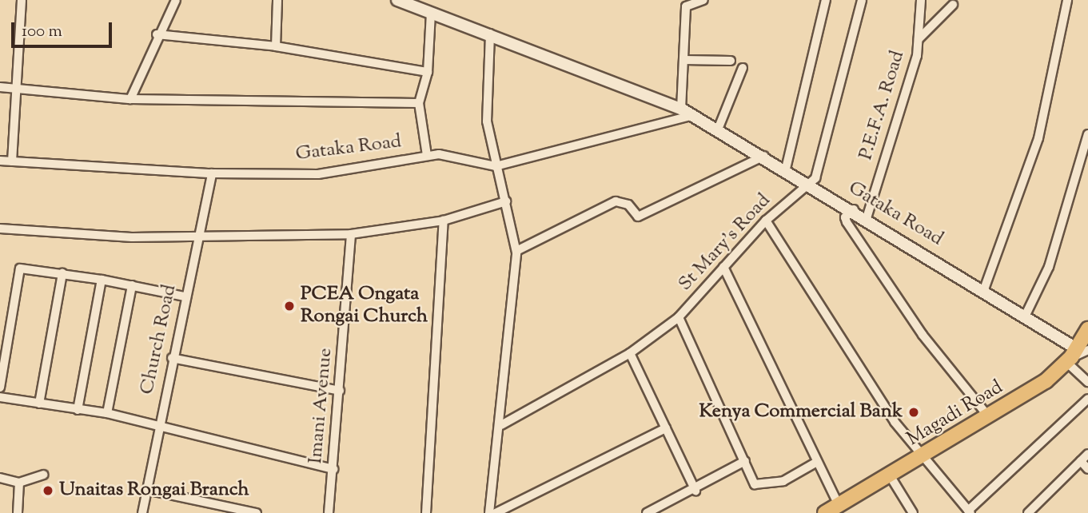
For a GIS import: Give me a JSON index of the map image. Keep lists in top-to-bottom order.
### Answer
{
  "streets": {
    "highway": ["Magadi Road"],
    "street": [
      "P.E.F.A. Road",
      "Gataka Road",
      "St Mary's Road",
      "Church Road",
      "Imani Avenue"
    ]
  },
  "crossings": [
    ["P.E.F.A. Road", "Gataka Road"],
    ["Gataka Road", "St Mary's Road"],
    ["Gataka Road", "Church Road"],
    ["Gataka Road", "Magadi Road"]
  ],
  "places": ["PCEA Ongata Rongai Church", "Kenya Commercial Bank", "Unaitas Rongai Branch"],
  "scale_bar": "100 m"
}
